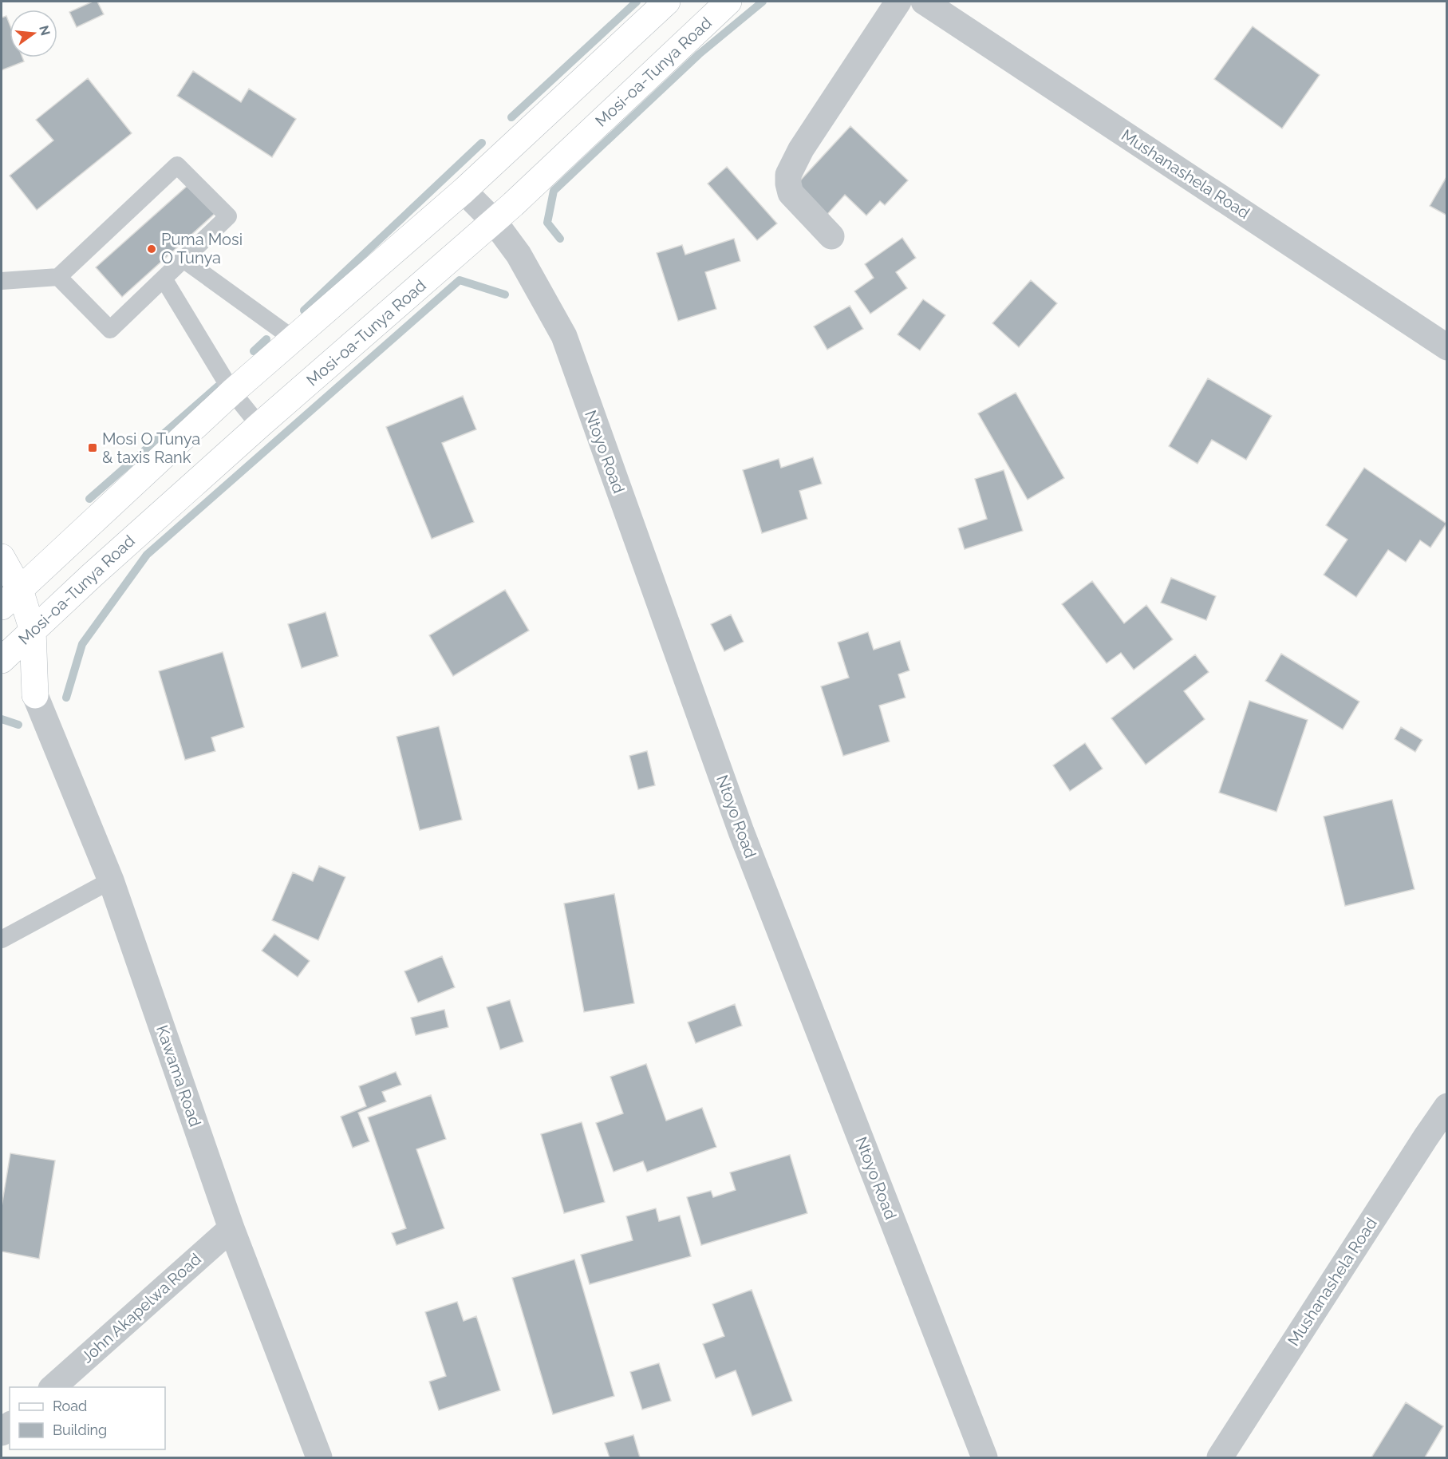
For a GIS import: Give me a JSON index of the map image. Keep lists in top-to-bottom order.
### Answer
{
  "streets": {
    "main road": ["Mosi-oa-Tunya Road"],
    "street": [
      "Mushanashela Road",
      "Ntoyo Road",
      "Kawama Road",
      "John Akapelwa Road"
    ]
  },
  "crossings": [
    ["Mosi-oa-Tunya Road", "Ntoyo Road"],
    ["Kawama Road", "John Akapelwa Road"]
  ],
  "places": {
    "other": ["Puma Mosi O Tunya"],
    "transit": ["Mosi O Tunya & taxis Rank"]
  },
  "legend": ["Road", "Building"],
  "north": "right"
}
